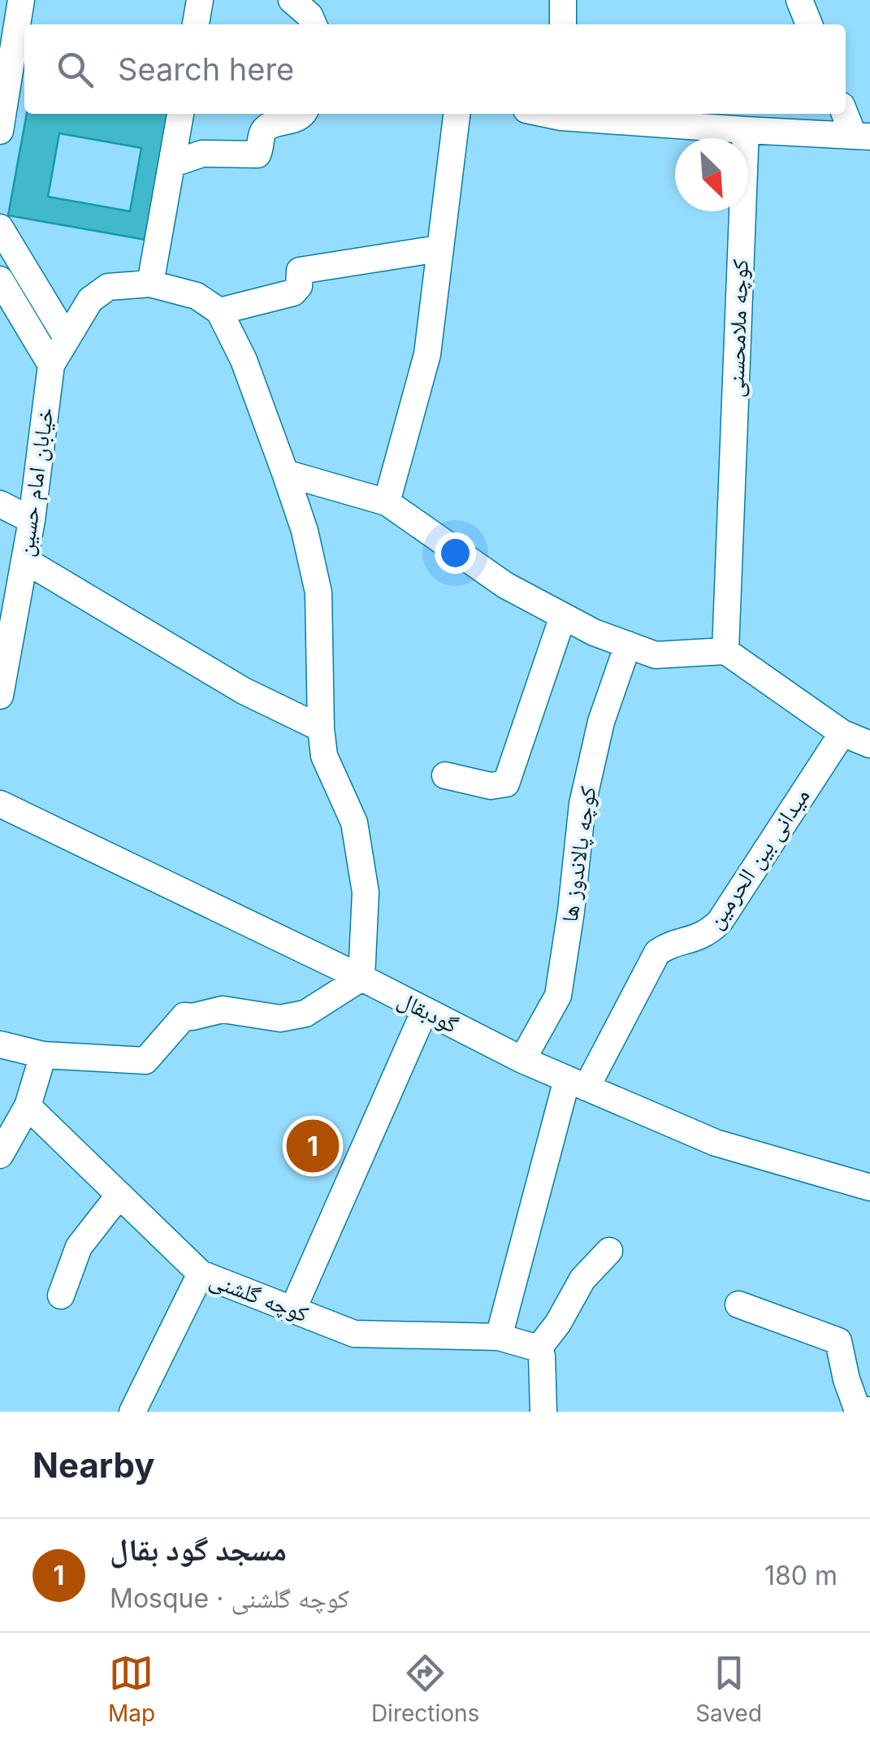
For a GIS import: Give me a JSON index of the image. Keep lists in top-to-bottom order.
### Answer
{
  "streets": {
    "street": [
      "کوچه ملامحسنی",
      "خیابان امام حسین",
      "کوچه پالاندوز ها",
      "میدانی بین الحرمین",
      "گودبقال",
      "کوچه گلشنی"
    ]
  },
  "crossings": [
    ["کوچه پالاندوز ها", "گودبقال"],
    ["میدانی بین الحرمین", "گودبقال"],
    ["میدانی بین الحرمین", "کوچه گلشنی"]
  ],
  "north": "bottom right",
  "page": {
    "search": "Search here",
    "pins": "1",
    "heading": "Nearby",
    "list": [
      {
        "mark": "1",
        "name": "مسجد گود بقال",
        "note": "Mosque · کوچه گلشنی",
        "value": "180 m"
      }
    ],
    "nav": ["Map", "Directions", "Saved"]
  }
}
